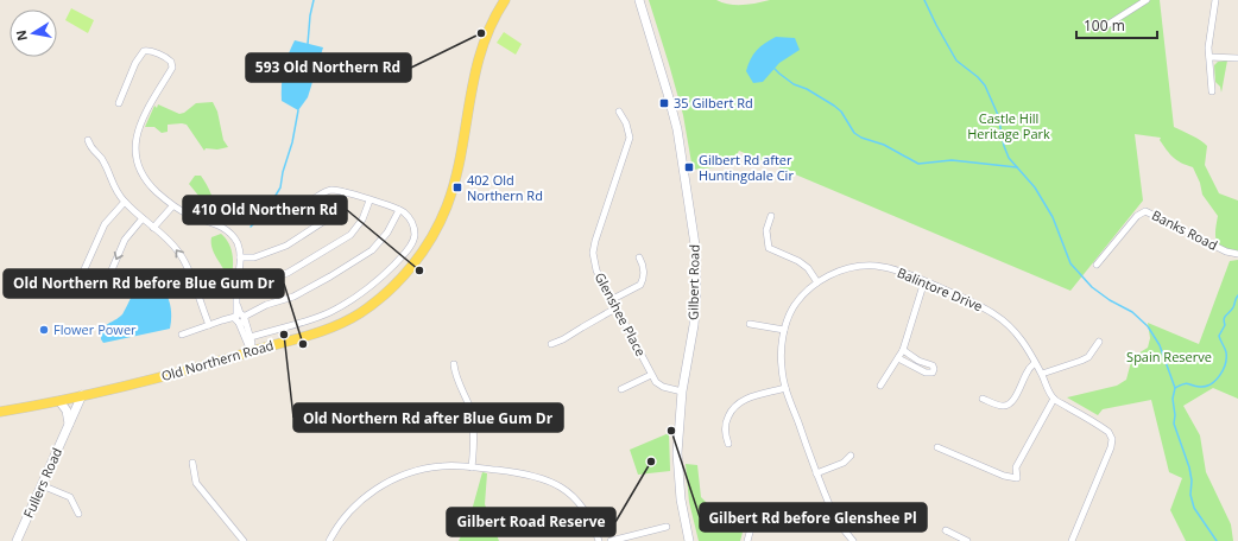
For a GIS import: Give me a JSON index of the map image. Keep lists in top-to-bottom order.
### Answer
{
  "streets": {
    "main road": ["Gilbert Road", "Old Northern Road", "Fullers Road"],
    "street": ["Banks Road", "Balintore Drive", "Glenshee Place"]
  },
  "crossings": [
    ["Gilbert Road", "Glenshee Place"],
    ["Old Northern Road", "Fullers Road"]
  ],
  "parks": ["Castle Hill Heritage Park", "Spain Reserve"],
  "places": {
    "other": [
      "593 Old Northern Rd",
      "410 Old Northern Rd",
      "Flower Power",
      "Old Northern Rd after Blue Gum Dr",
      "Old Northern Rd before Blue Gum Dr",
      "Gilbert Rd before Glenshee Pl",
      "Gilbert Road Reserve"
    ],
    "transit": ["35 Gilbert Rd", "Gilbert Rd after Huntingdale Cir", "402 Old Northern Rd"]
  },
  "scale_bar": "100 m",
  "north": "left"
}
